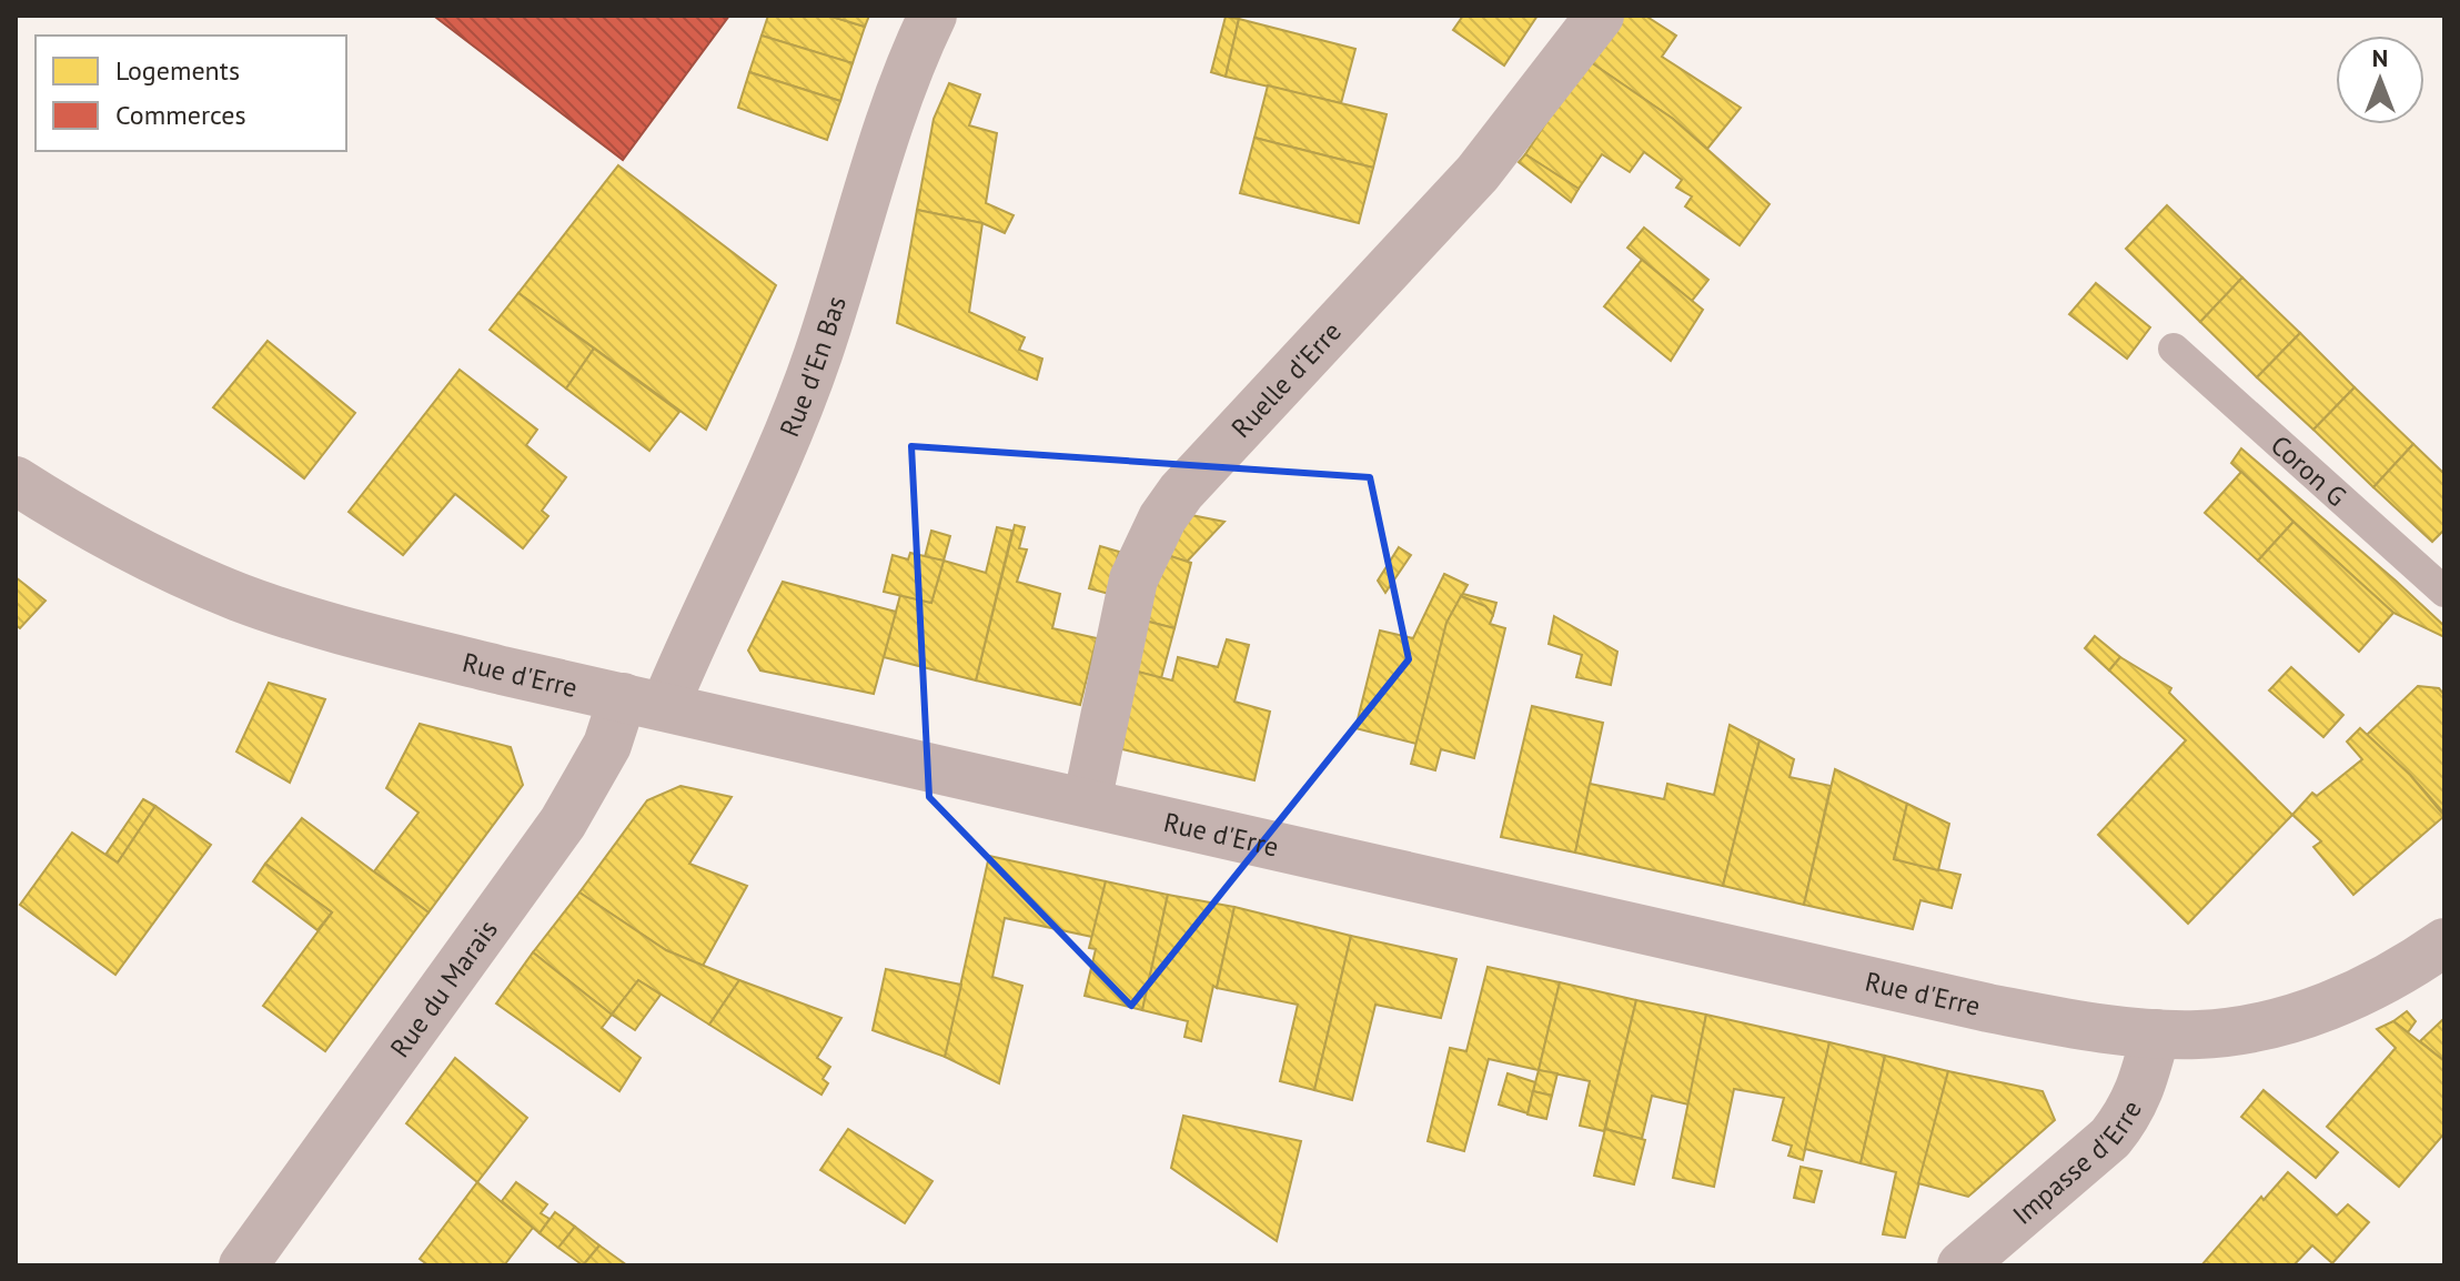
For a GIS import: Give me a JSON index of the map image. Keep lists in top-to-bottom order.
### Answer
{
  "streets": {
    "street": [
      "Rue d'En Bas",
      "Ruelle d'Erre",
      "Rue d'Erre",
      "Rue du Marais",
      "Impasse d'Erre"
    ],
    "lane": ["Coron G"]
  },
  "crossings": [
    ["Rue d'En Bas", "Rue d'Erre"],
    ["Rue d'En Bas", "Rue du Marais"],
    ["Ruelle d'Erre", "Rue d'Erre"],
    ["Rue d'Erre", "Rue du Marais"],
    ["Rue d'Erre", "Impasse d'Erre"]
  ],
  "legend": ["Logements", "Commerces"],
  "north": "top"
}
